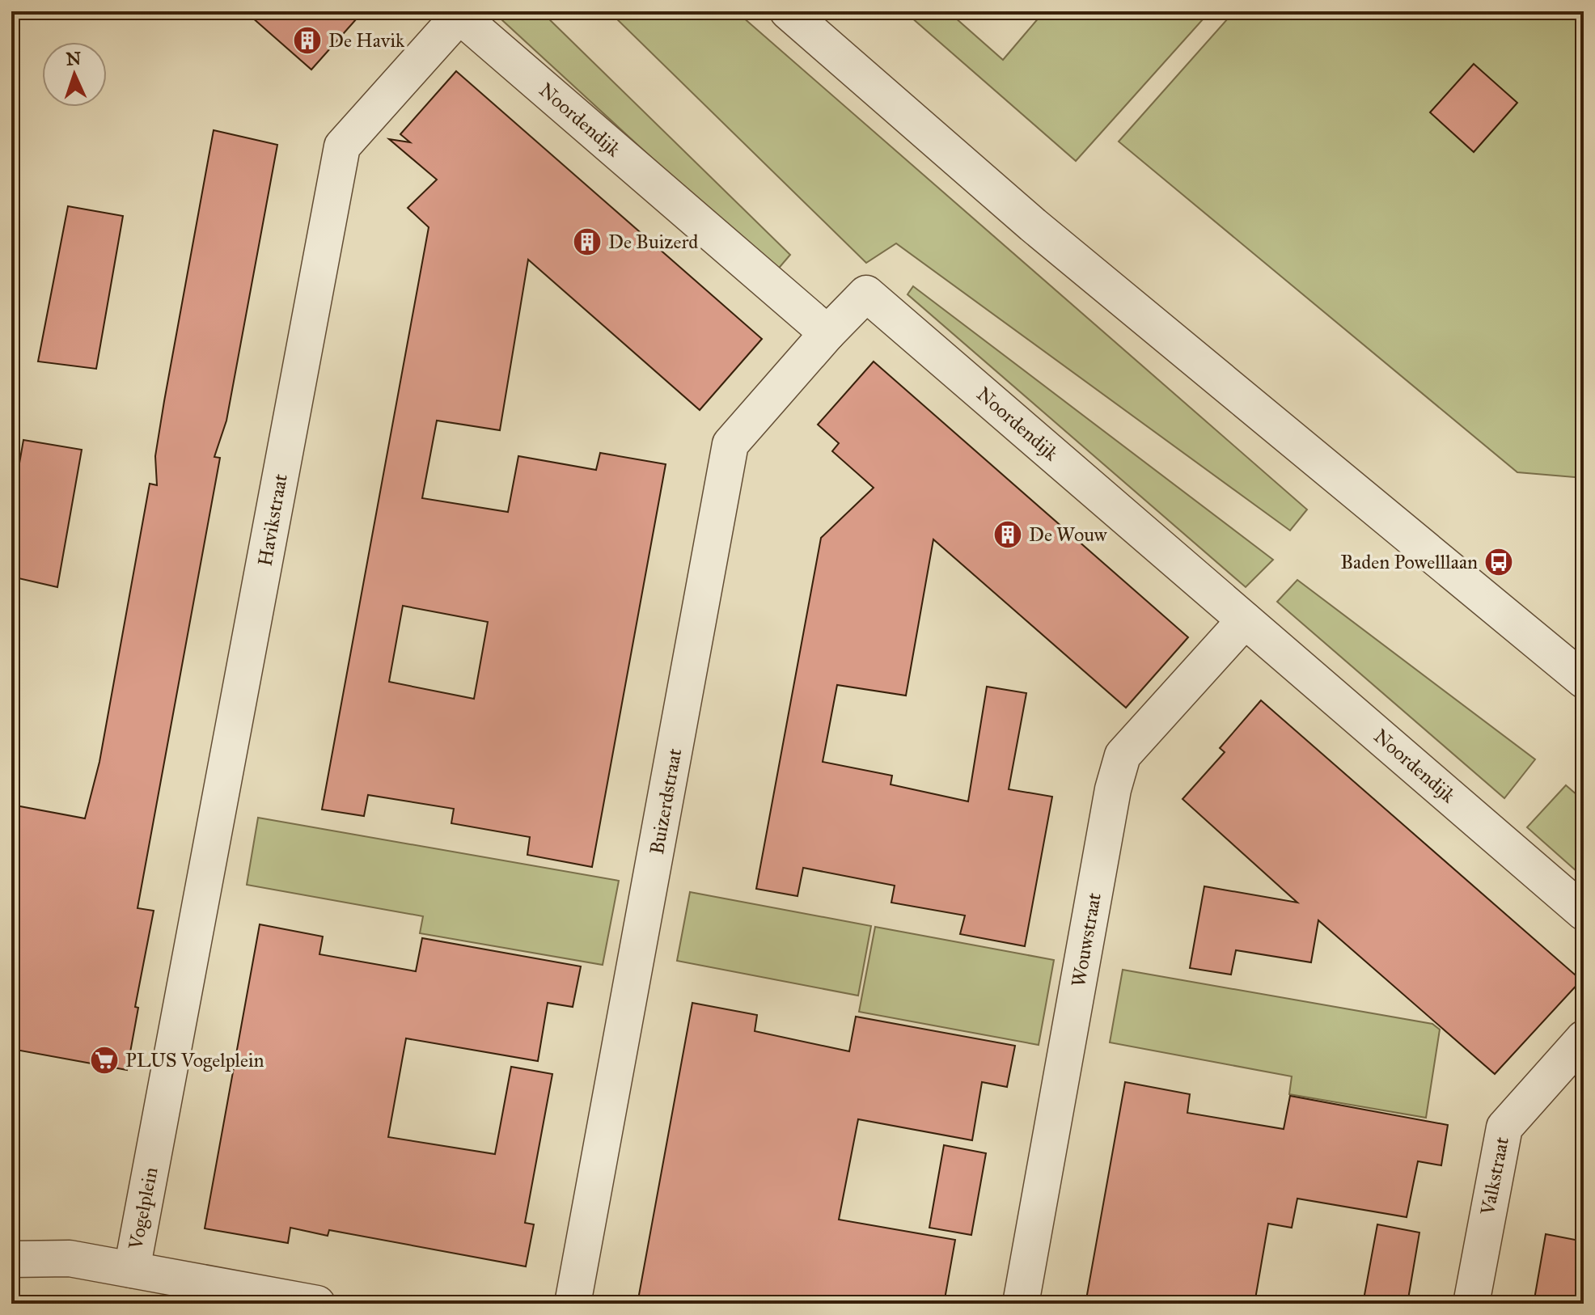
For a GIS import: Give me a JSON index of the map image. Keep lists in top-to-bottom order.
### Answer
{
  "streets": {
    "street": [
      "Noordendijk",
      "Havikstraat",
      "Buizerdstraat",
      "Wouwstraat",
      "Valkstraat",
      "Vogelplein"
    ]
  },
  "crossings": [
    ["Noordendijk", "Havikstraat"],
    ["Noordendijk", "Buizerdstraat"],
    ["Noordendijk", "Wouwstraat"],
    ["Havikstraat", "Vogelplein"]
  ],
  "places": {
    "building": ["De Havik", "De Buizerd", "De Wouw"],
    "bus stop": ["Baden Powelllaan"],
    "supermarket": ["PLUS Vogelplein"]
  },
  "north": "top"
}
